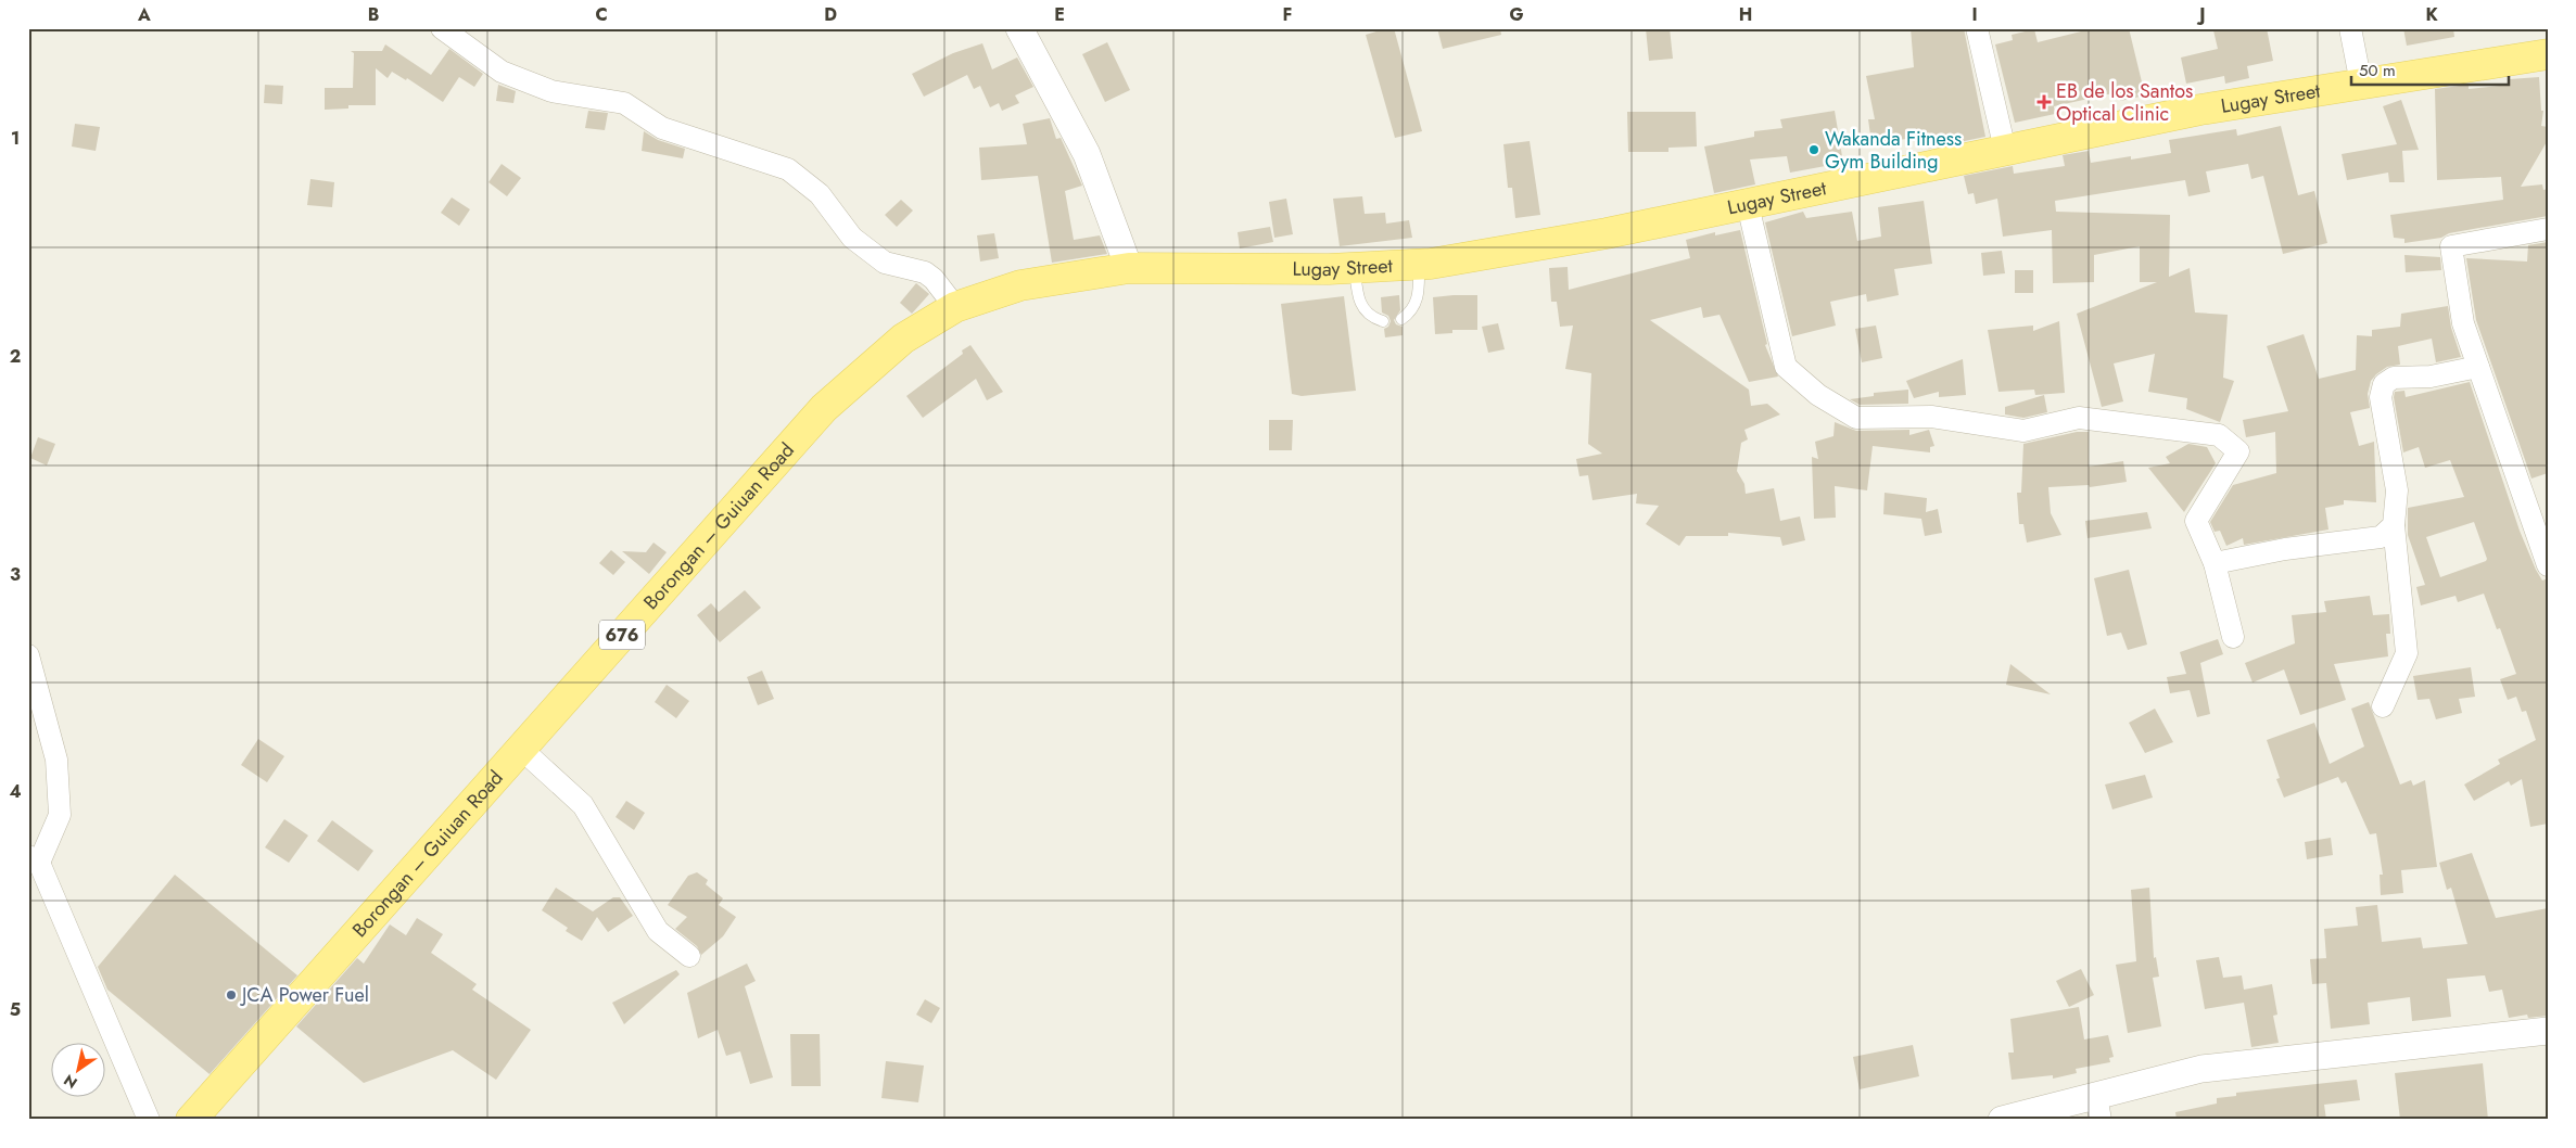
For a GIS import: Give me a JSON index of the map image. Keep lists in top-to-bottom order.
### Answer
{
  "streets": {
    "main road": ["Lugay Street", "Borongan – Guiuan Road", "676"]
  },
  "crossings": [
    ["Lugay Street", "Borongan – Guiuan Road"]
  ],
  "places": {
    "health": ["EB de los Santos Optical Clinic"],
    "other": ["Wakanda Fitness Gym Building", "JCA Power Fuel"]
  },
  "scale_bar": "50 m",
  "north": "bottom left",
  "grid": {
    "columns": [
      "A",
      "B",
      "C",
      "D",
      "E",
      "F",
      "G",
      "H",
      "I",
      "J",
      "K"
    ],
    "rows": [
      "1",
      "2",
      "3",
      "4",
      "5"
    ]
  }
}
